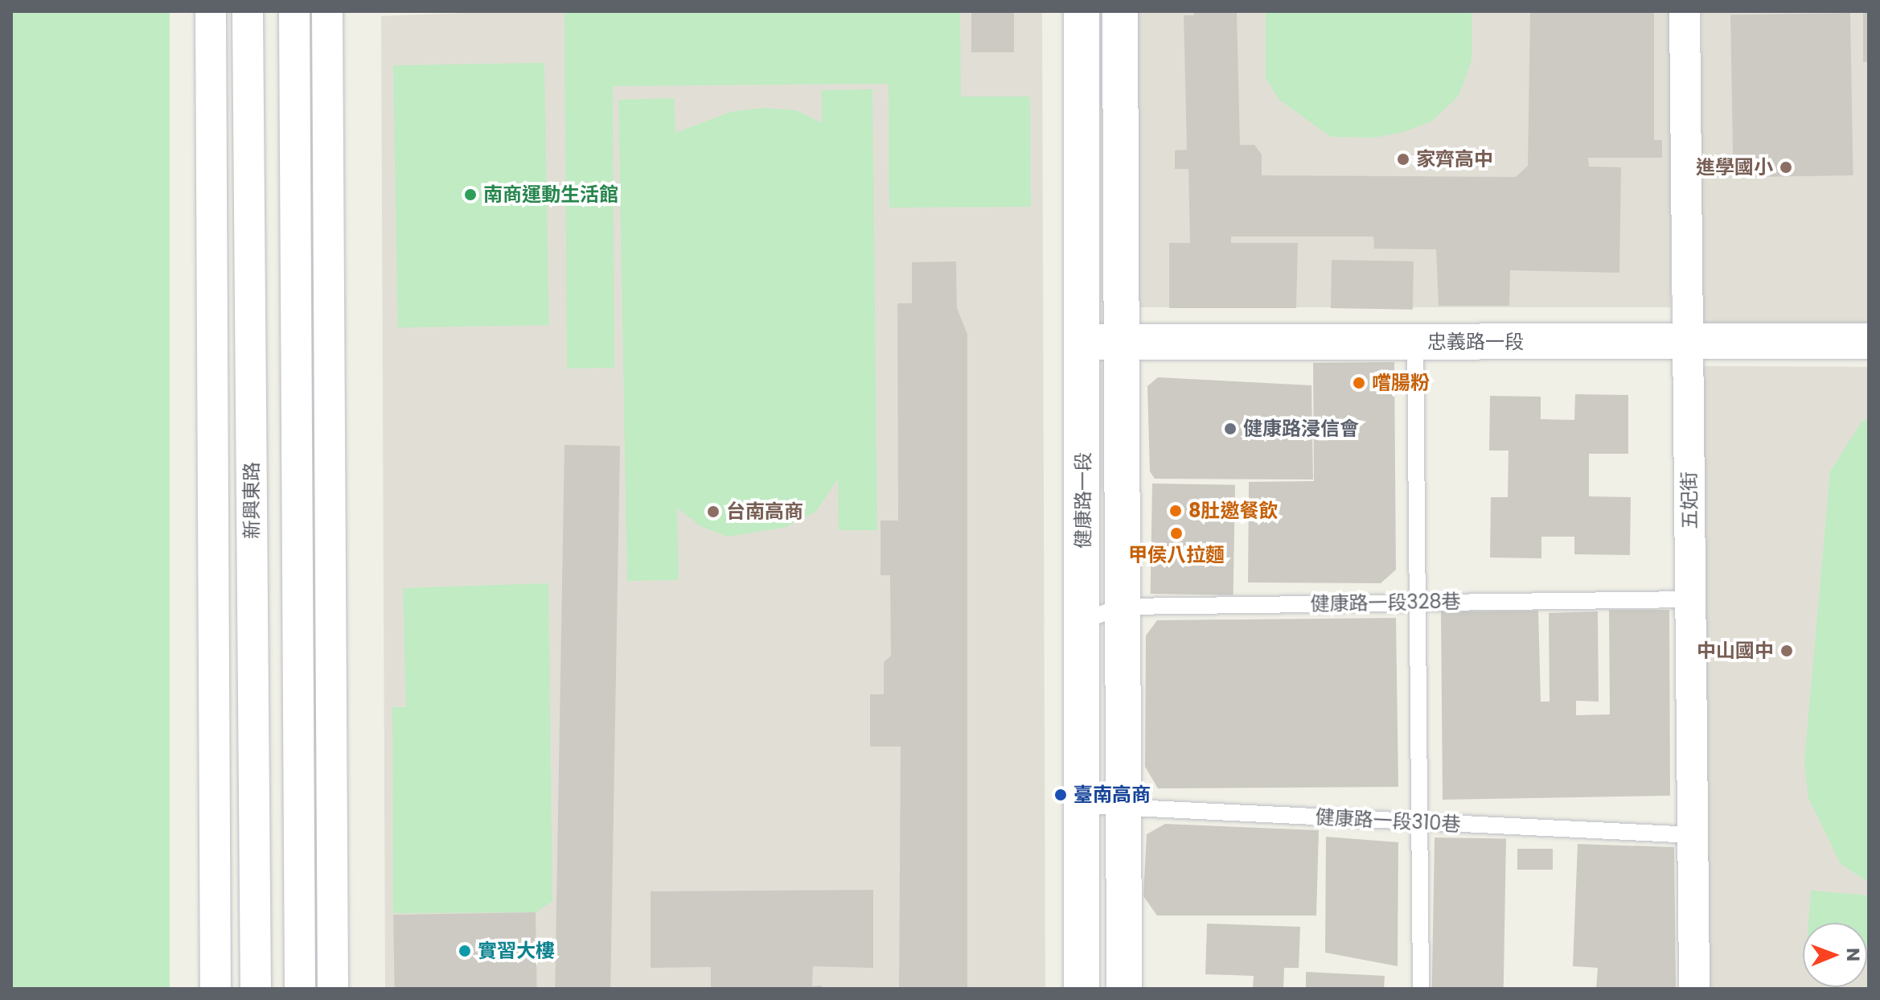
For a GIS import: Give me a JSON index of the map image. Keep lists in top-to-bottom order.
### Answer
{
  "streets": {
    "street": [
      "忠義路一段",
      "新興東路",
      "健康路一段",
      "五妃街"
    ],
    "lane": ["健康路一段328巷", "健康路一段310巷"]
  },
  "crossings": [
    ["忠義路一段", "健康路一段"],
    ["忠義路一段", "五妃街"],
    ["健康路一段", "健康路一段328巷"],
    ["健康路一段", "健康路一段310巷"],
    ["五妃街", "健康路一段328巷"],
    ["五妃街", "健康路一段310巷"]
  ],
  "places": [
    "家齊高中",
    "進學國小",
    "南商運動生活館",
    "嚐腸粉",
    "健康路浸信會",
    "8肚邀餐飲",
    "台南高商",
    "甲侯八拉麵",
    "中山國中",
    "臺南高商",
    "實習大樓"
  ],
  "north": "right"
}
